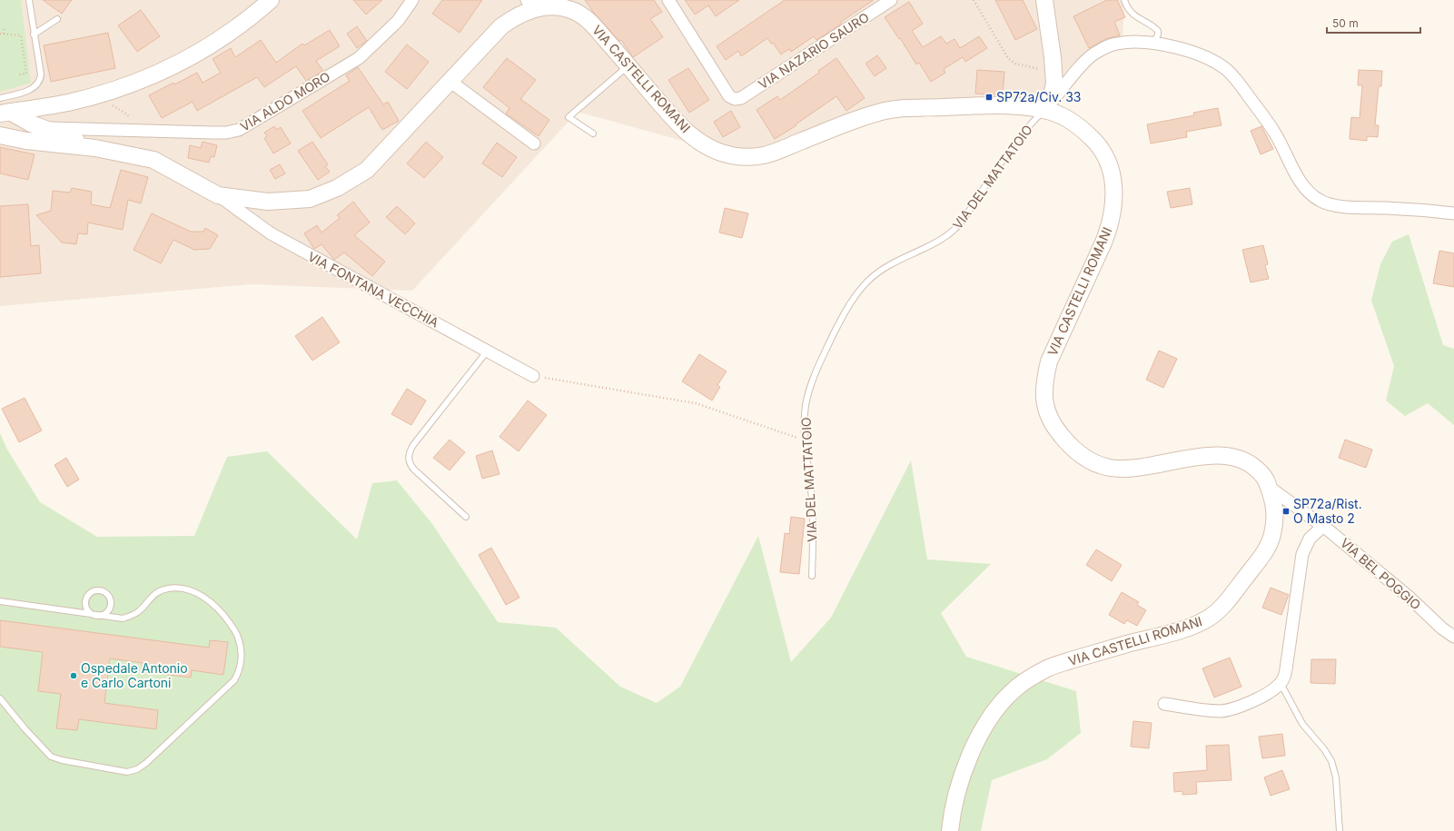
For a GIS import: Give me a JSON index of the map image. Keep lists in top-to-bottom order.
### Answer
{
  "streets": {
    "street": [
      "VIA NAZARIO SAURO",
      "VIA CASTELLI ROMANI",
      "VIA ALDO MORO",
      "VIA FONTANA VECCHIA",
      "VIA BEL POGGIO"
    ],
    "lane": ["VIA DEL MATTATOIO"]
  },
  "crossings": [
    ["VIA CASTELLI ROMANI", "VIA DEL MATTATOIO"],
    ["VIA CASTELLI ROMANI", "VIA FONTANA VECCHIA"],
    ["VIA CASTELLI ROMANI", "VIA BEL POGGIO"]
  ],
  "places": {
    "transit": ["SP72a/Civ. 33", "SP72a/Rist. O Masto 2"],
    "other": ["Ospedale Antonio e Carlo Cartoni"]
  },
  "scale_bar": "50 m"
}
